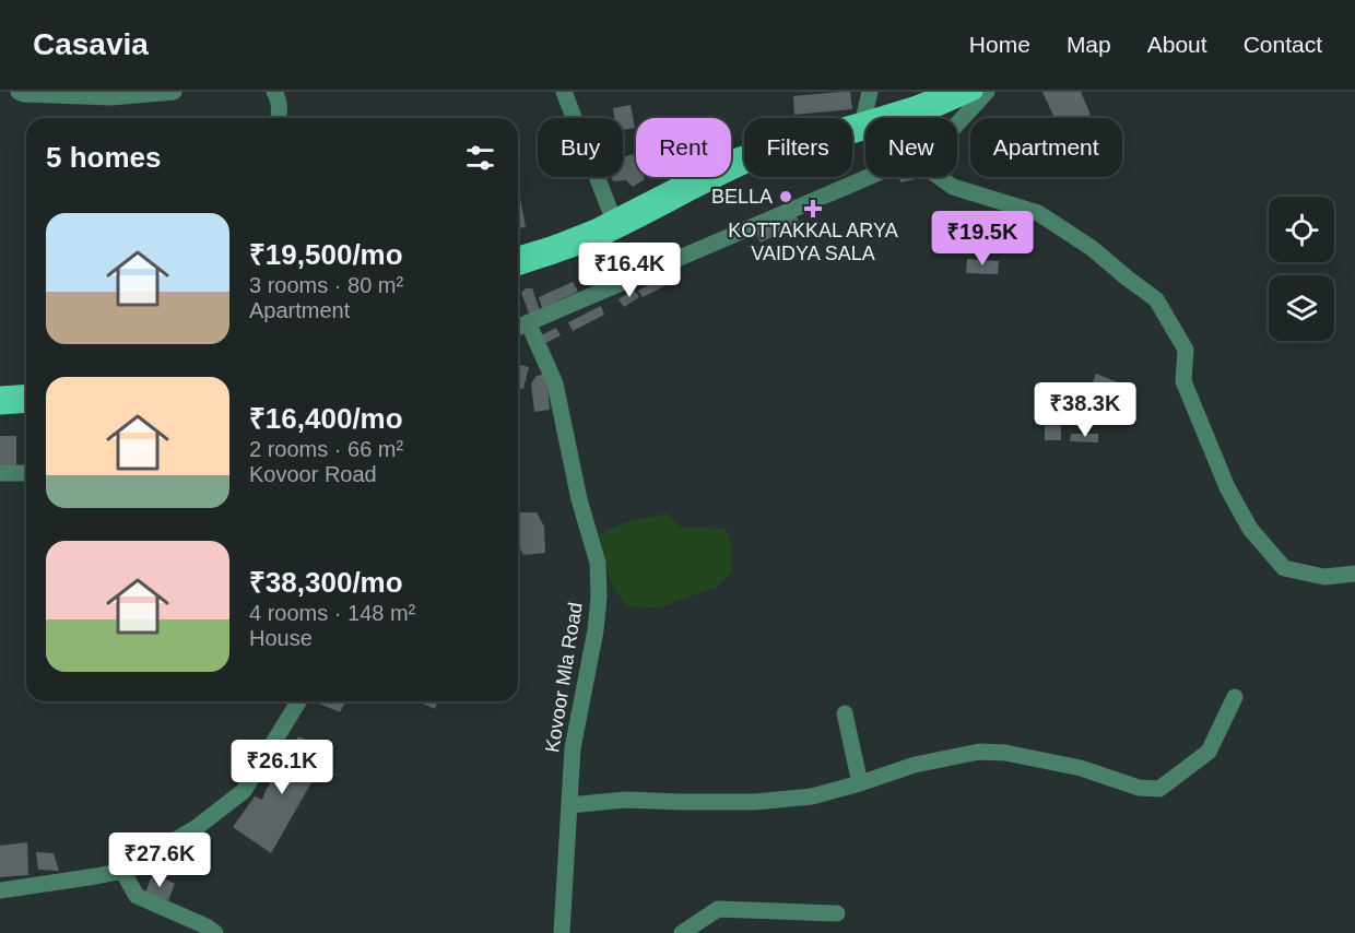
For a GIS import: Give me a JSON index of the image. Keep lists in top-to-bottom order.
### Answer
{
  "streets": {
    "street": ["Kovoor Mla Road"]
  },
  "places": {
    "other": ["BELLA"],
    "health": ["KOTTAKKAL ARYA VAIDYA SALA"]
  },
  "page": {
    "header": "Casavia",
    "nav": [
      "Home",
      "Map",
      "About",
      "Contact"
    ],
    "chip": [
      "Buy",
      "Rent",
      "Filters",
      "New",
      "Apartment"
    ],
    "heading": "5 homes",
    "list": [
      {
        "name": "₹19,500/mo",
        "note": "3 rooms · 80 m² · Apartment"
      },
      {
        "name": "₹16,400/mo",
        "note": "2 rooms · 66 m² · Kovoor Road"
      },
      {
        "name": "₹38,300/mo",
        "note": "4 rooms · 148 m² · House"
      }
    ],
    "price": [
      "₹19.5K",
      "₹16.4K",
      "₹38.3K",
      "₹26.1K",
      "₹27.6K"
    ]
  }
}
